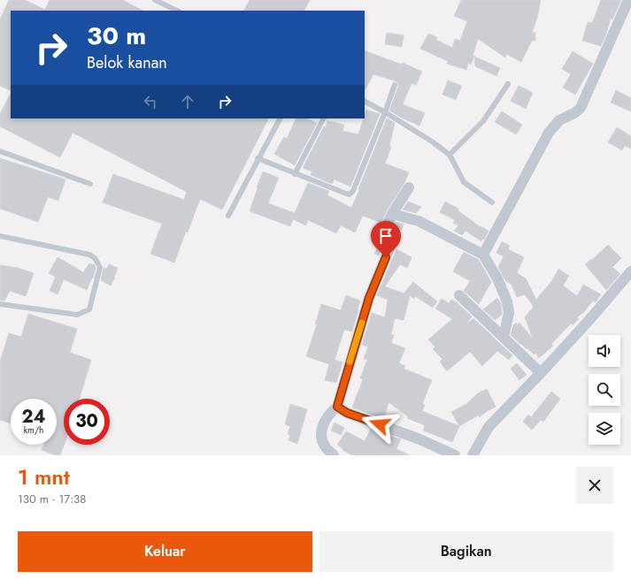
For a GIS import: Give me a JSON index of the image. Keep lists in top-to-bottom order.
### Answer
{
  "page": {
    "turn": ["30 m", "Belok kanan"],
    "speed": "24 km/h",
    "limit": "30",
    "heading": ["1 mnt", "130 m · 17:38"],
    "buttons": ["Keluar", "Bagikan"]
  }
}
